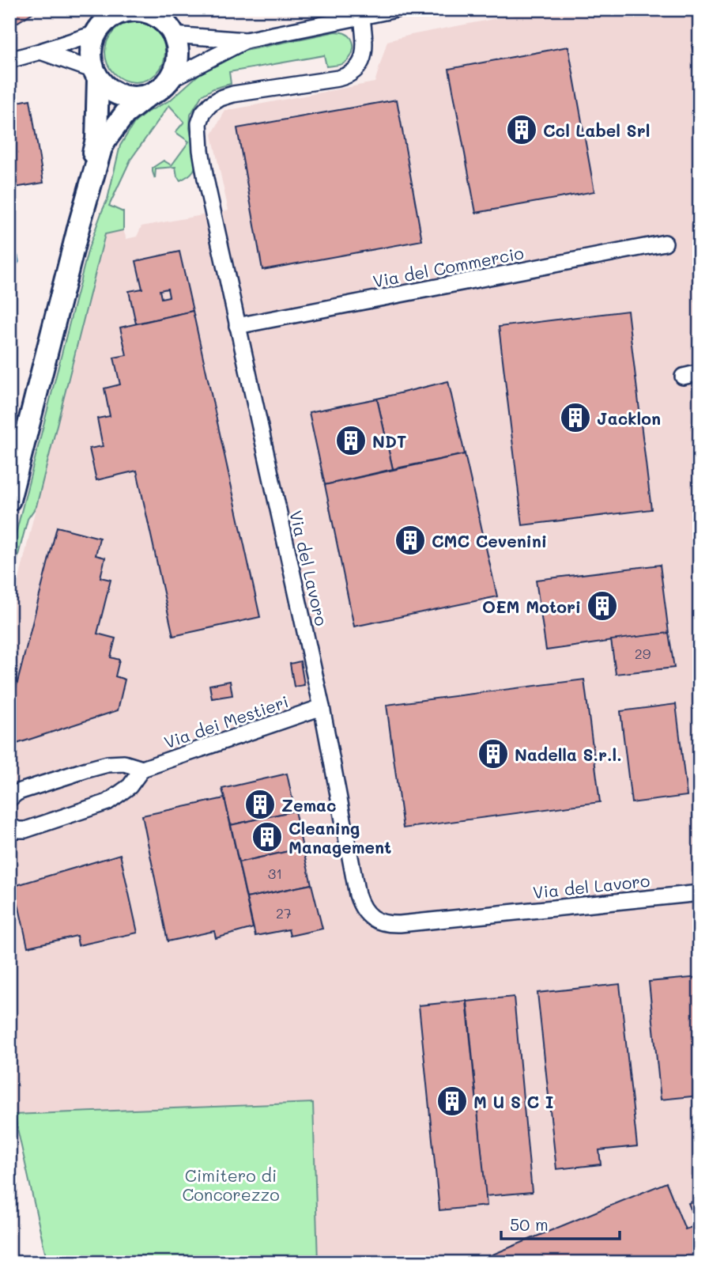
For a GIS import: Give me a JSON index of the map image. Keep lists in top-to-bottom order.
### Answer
{
  "streets": {
    "street": ["Via del Commercio", "Via del Lavoro", "Via dei Mestieri"]
  },
  "crossings": [
    ["Via del Commercio", "Via del Lavoro"],
    ["Via del Lavoro", "Via dei Mestieri"]
  ],
  "parks": ["Cimitero di Concorezzo"],
  "places": {
    "building": [
      "Ccl Label Srl",
      "Jacklon",
      "NDT",
      "CMC Cevenini",
      "OEM Motori",
      "Nadella S.r.l.",
      "Zemac",
      "Cleaning Management",
      "M U S C I"
    ]
  },
  "house_numbers": ["29", "31", "27"],
  "scale_bar": "50 m"
}
